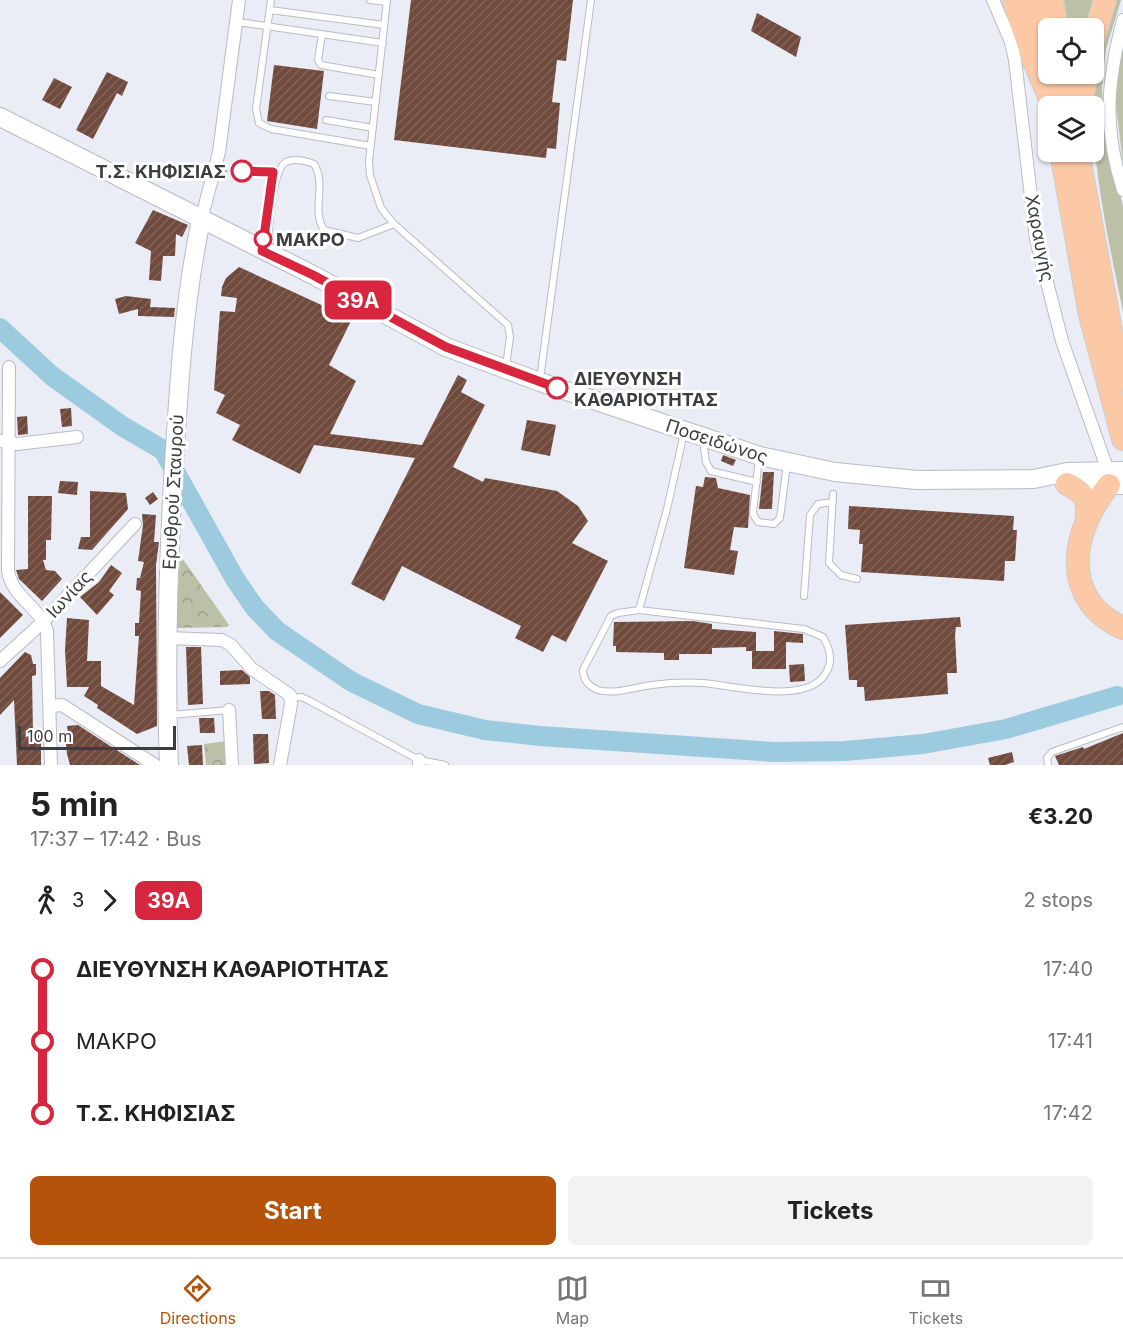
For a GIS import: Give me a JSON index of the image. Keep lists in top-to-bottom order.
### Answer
{
  "streets": {
    "street": [
      "Χαραυγής",
      "Ποσειδώνος",
      "Ερυθρού Σταυρού",
      "Ιωνίας"
    ]
  },
  "crossings": [
    ["Χαραυγής", "Ποσειδώνος"],
    ["Ποσειδώνος", "Ερυθρού Σταυρού"]
  ],
  "places": ["Τ.Σ. ΚΗΦΙΣΙΑΣ", "ΜΑΚΡΟ", "ΔΙΕΥΘΥΝΣΗ ΚΑΘΑΡΙΟΤΗΤΑΣ"],
  "lines": ["bus line 39Α"],
  "scale_bar": "100 m",
  "page": {
    "on_map": "39Α",
    "scale": "100 m",
    "heading": ["5 min", "17:37 – 17:42 · Bus", "€3.20"],
    "legs": ["3", "39Α", "2 stops"],
    "list": [
      {
        "name": "ΔΙΕΥΘΥΝΣΗ ΚΑΘΑΡΙΟΤΗΤΑΣ",
        "value": "17:40"
      },
      {
        "name": "ΜΑΚΡΟ",
        "value": "17:41"
      },
      {
        "name": "Τ.Σ. ΚΗΦΙΣΙΑΣ",
        "value": "17:42"
      }
    ],
    "buttons": ["Start", "Tickets"],
    "tabs": ["Directions", "Map", "Tickets"]
  }
}
